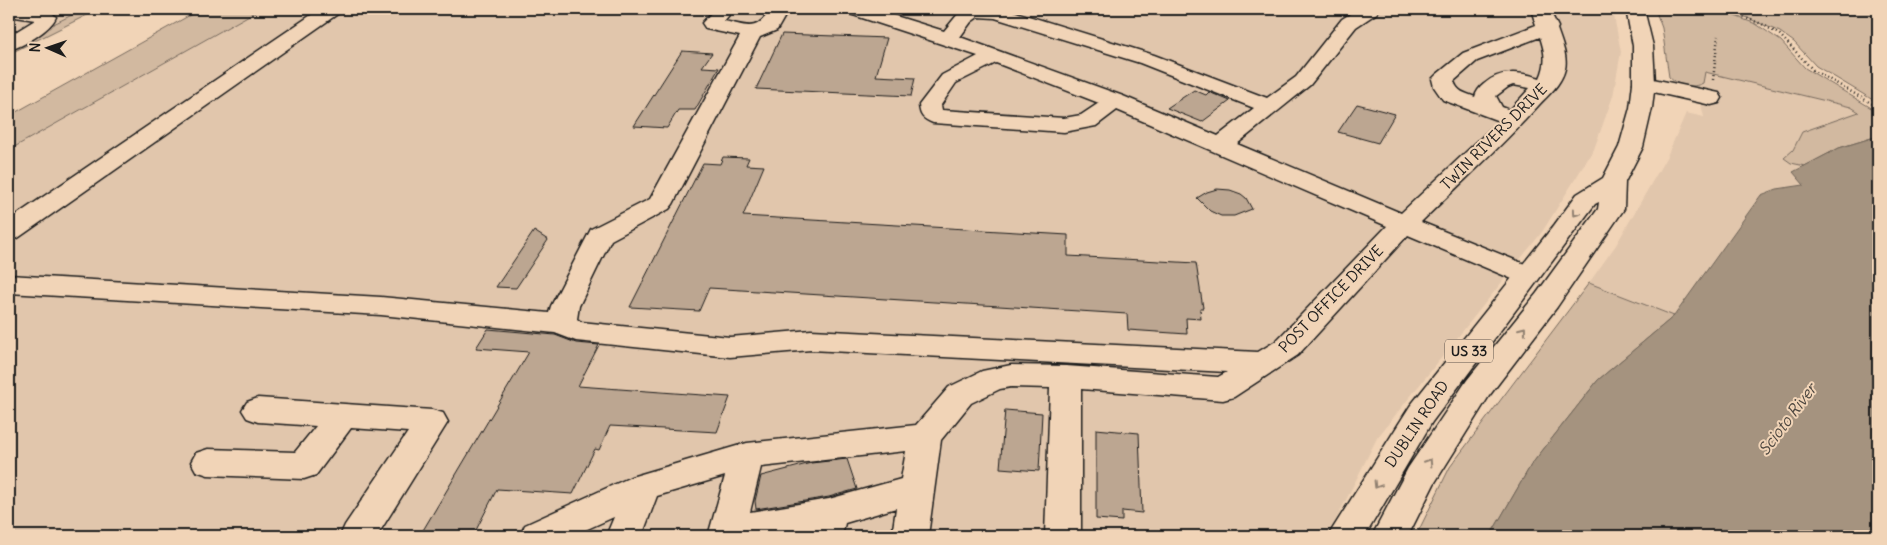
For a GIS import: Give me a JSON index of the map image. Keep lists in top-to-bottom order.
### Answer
{
  "streets": {
    "street": [
      "TWIN RIVERS DRIVE",
      "POST OFFICE DRIVE",
      "US 33",
      "DUBLIN ROAD"
    ]
  },
  "crossings": [
    ["TWIN RIVERS DRIVE", "POST OFFICE DRIVE"]
  ],
  "water": ["Scioto River"],
  "north": "left"
}
